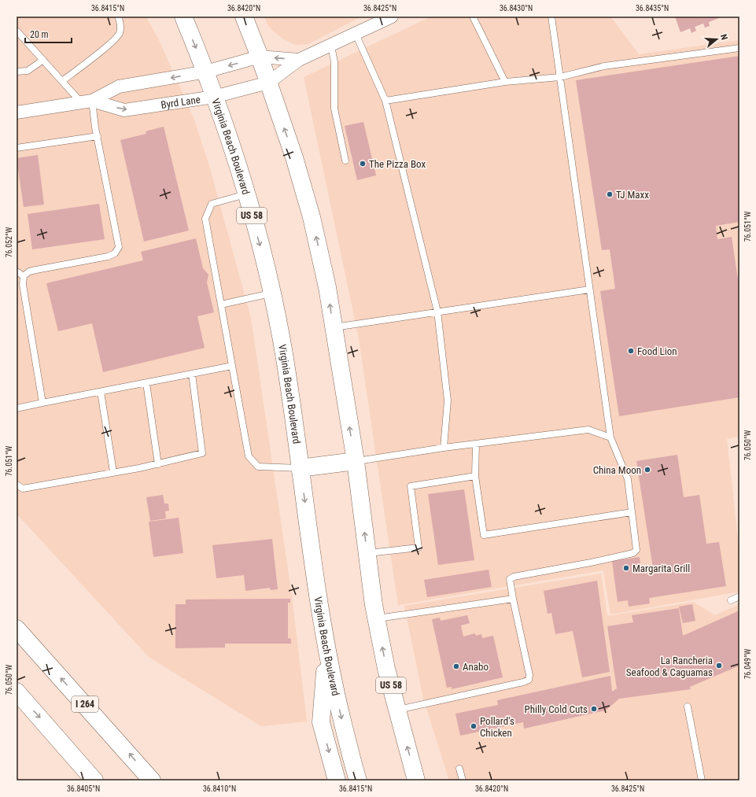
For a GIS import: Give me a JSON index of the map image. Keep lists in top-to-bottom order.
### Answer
{
  "streets": {
    "main road": ["Virginia Beach Boulevard", "US 58", "I 264"],
    "street": ["Byrd Lane"]
  },
  "crossings": [
    ["Byrd Lane", "Virginia Beach Boulevard"],
    ["Byrd Lane", "US 58"]
  ],
  "places": [
    "The Pizza Box",
    "TJ Maxx",
    "Food Lion",
    "China Moon",
    "Margarita Grill",
    "La Rancheria Seafood & Caguamas",
    "Anabo",
    "Philly Cold Cuts",
    "Pollard's Chicken"
  ],
  "scale_bar": "20 m",
  "north": "right",
  "coordinates": [
    "36.8415°N",
    "36.8420°N",
    "36.8425°N",
    "36.8430°N",
    "36.8435°N",
    "76.051°W",
    "76.052°W",
    "76.050°W",
    "76.049°W",
    "36.8405°N",
    "36.8410°N"
  ]
}
